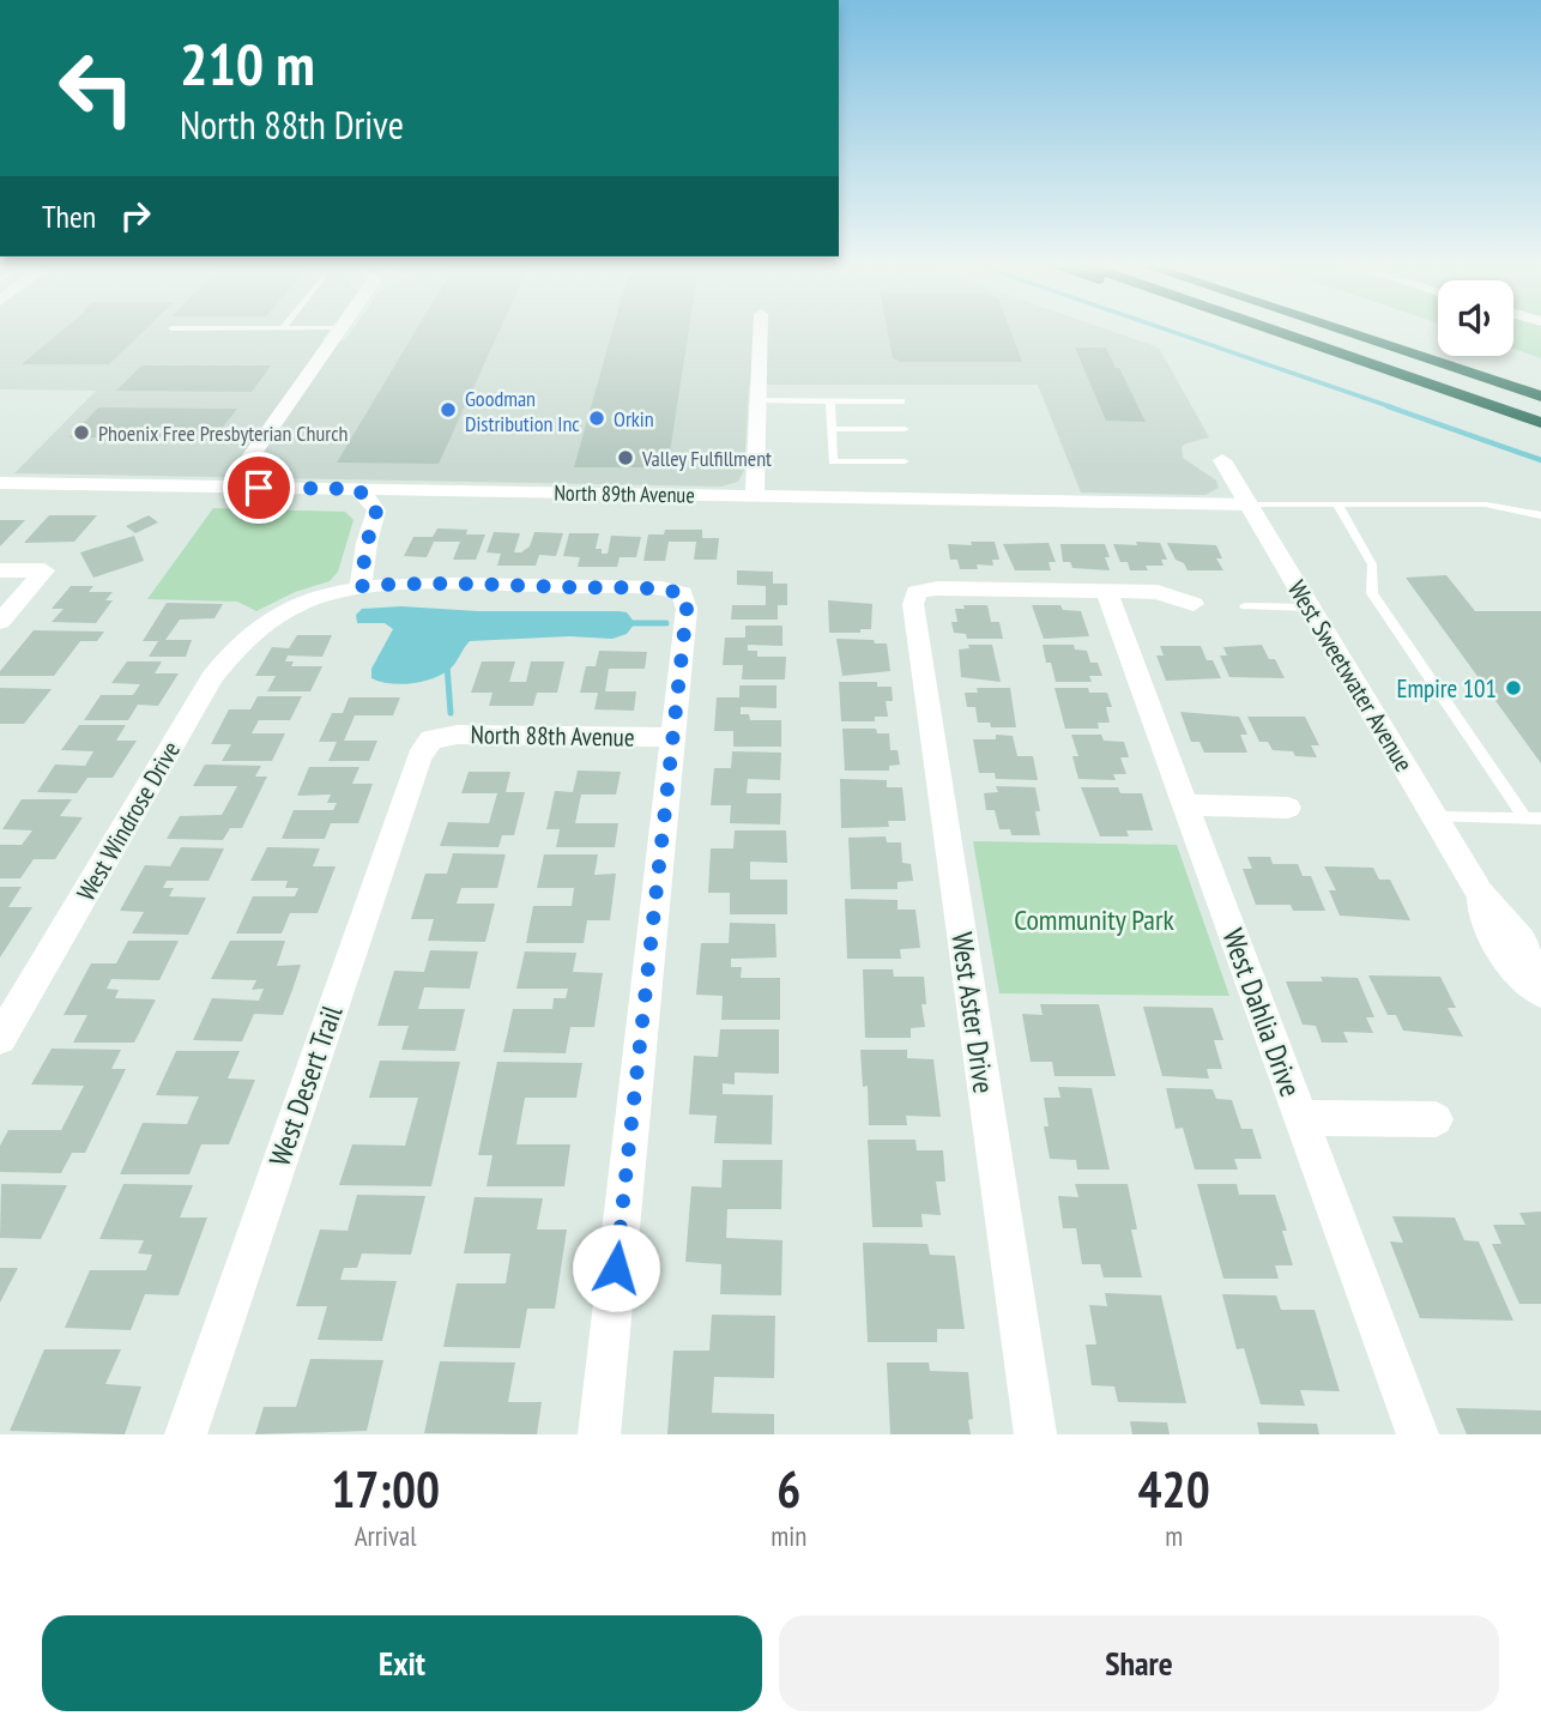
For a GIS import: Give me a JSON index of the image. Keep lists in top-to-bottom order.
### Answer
{
  "streets": {
    "street": [
      "North 89th Avenue",
      "West Sweetwater Avenue",
      "North 88th Avenue",
      "West Windrose Drive",
      "West Aster Drive",
      "West Dahlia Drive",
      "West Desert Trail"
    ]
  },
  "crossings": [
    ["North 89th Avenue", "West Sweetwater Avenue"],
    ["North 88th Avenue", "West Windrose Drive"],
    ["North 88th Avenue", "West Desert Trail"],
    ["West Aster Drive", "West Dahlia Drive"]
  ],
  "parks": ["Community Park"],
  "places": [
    "Goodman Distribution Inc",
    "Orkin",
    "Phoenix Free Presbyterian Church",
    "Valley Fulfillment",
    "Empire 101"
  ],
  "page": {
    "turn": ["210 m", "North 88th Drive"],
    "then": "Then",
    "eta": [
      "17:00",
      "Arrival",
      "6",
      "min",
      "420",
      "m"
    ],
    "buttons": ["Exit", "Share"]
  }
}
